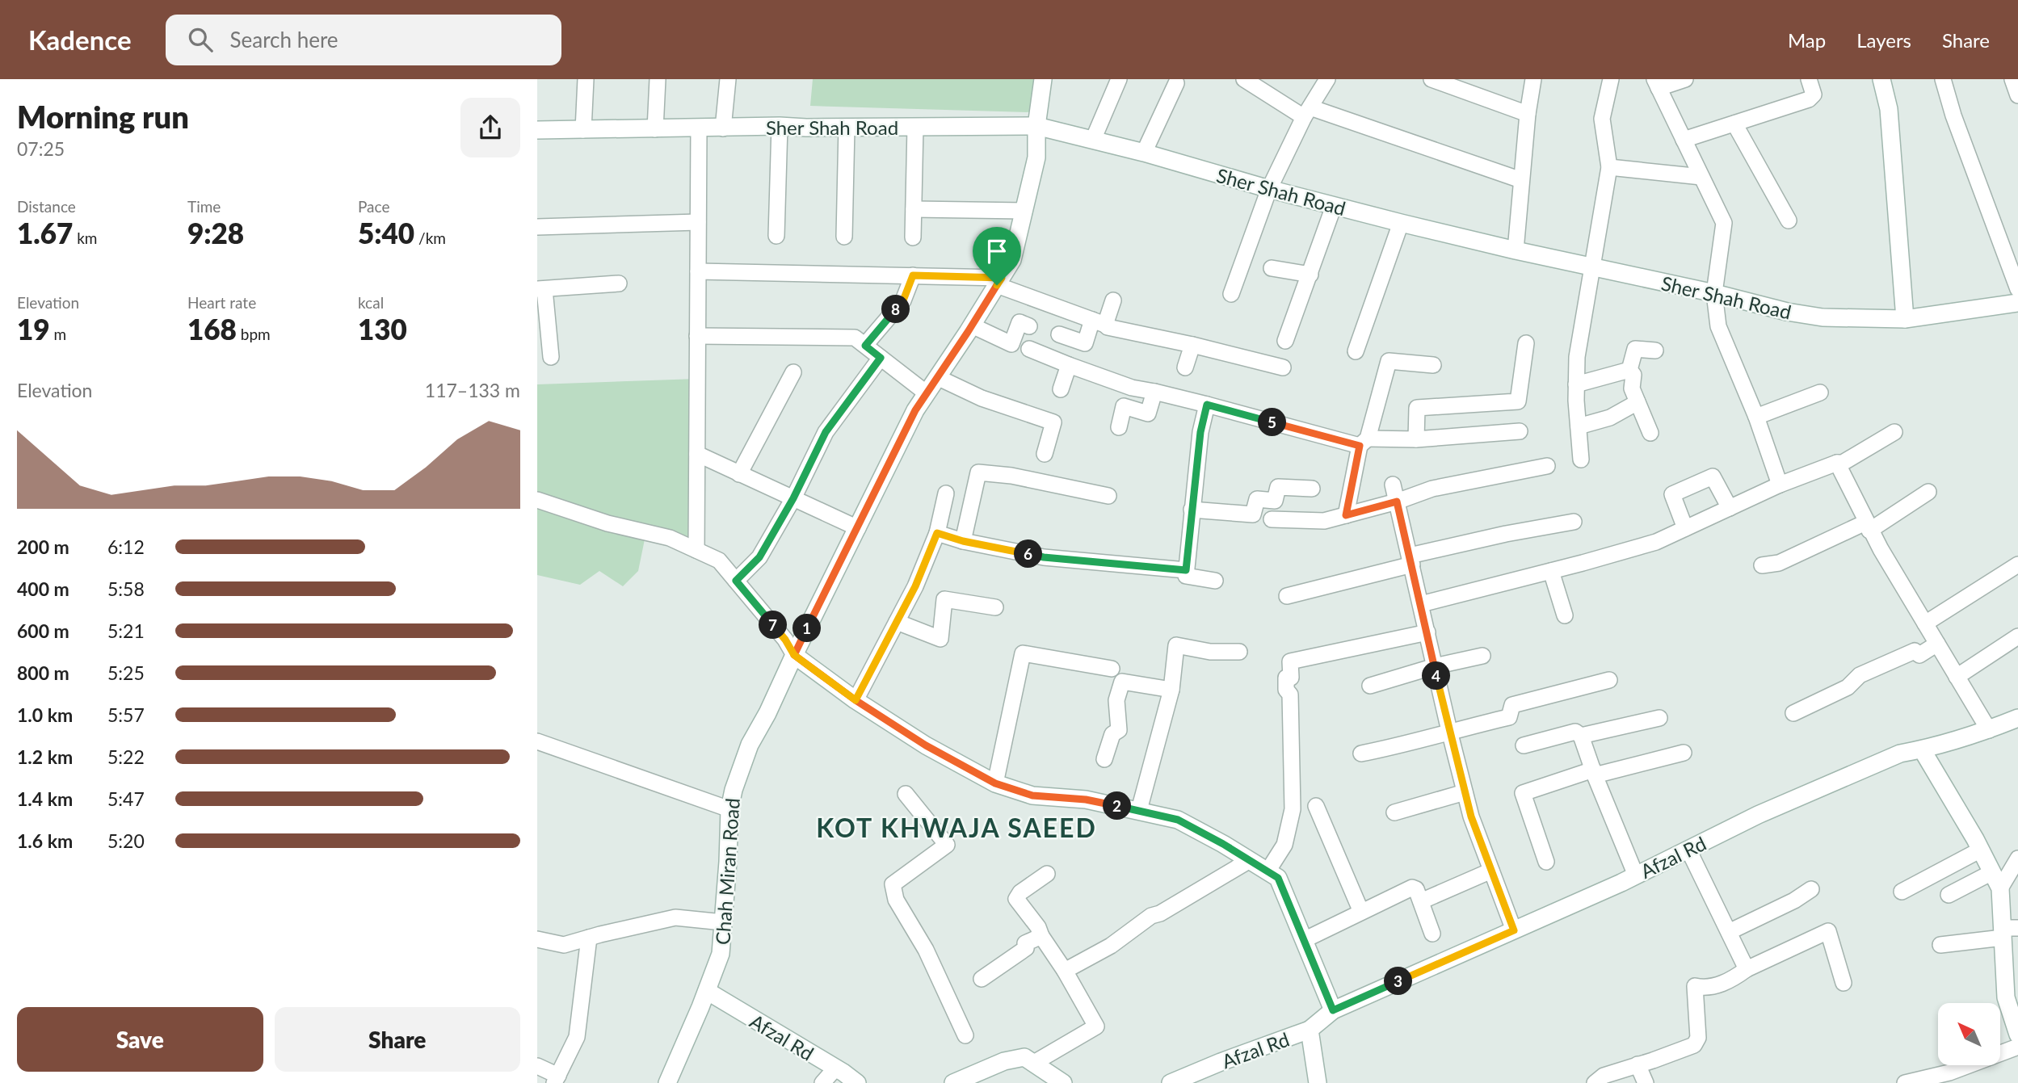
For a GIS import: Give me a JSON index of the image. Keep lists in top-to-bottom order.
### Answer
{
  "streets": {
    "street": ["Sher Shah Road", "Afzal Rd", "Chah Miran Road"]
  },
  "crossings": [
    ["Sher Shah Road", "Chah Miran Road"],
    ["Afzal Rd", "Chah Miran Road"]
  ],
  "districts": ["KOT KHWAJA SAEED"],
  "north": "top left",
  "page": {
    "header": "Kadence",
    "search": "Search here",
    "nav": ["Map", "Layers", "Share"],
    "heading": ["Morning run", "07:25"],
    "stats": [
      ["Distance", "1.67 km"],
      ["Time", "9:28"],
      ["Pace", "5:40 /km"],
      ["Elevation", "19 m"],
      ["Heart rate", "168 bpm"],
      ["kcal", "130"]
    ],
    "pins": [
      "8",
      "5",
      "6",
      "7",
      "1",
      "4",
      "2",
      "3"
    ],
    "chart": ["Elevation", "117–133 m"],
    "list": [
      {
        "name": "200 m",
        "note": "6:12"
      },
      {
        "name": "400 m",
        "note": "5:58"
      },
      {
        "name": "600 m",
        "note": "5:21"
      },
      {
        "name": "800 m",
        "note": "5:25"
      },
      {
        "name": "1.0 km",
        "note": "5:57"
      },
      {
        "name": "1.2 km",
        "note": "5:22"
      },
      {
        "name": "1.4 km",
        "note": "5:47"
      },
      {
        "name": "1.6 km",
        "note": "5:20"
      }
    ],
    "buttons": ["Save", "Share"]
  }
}
